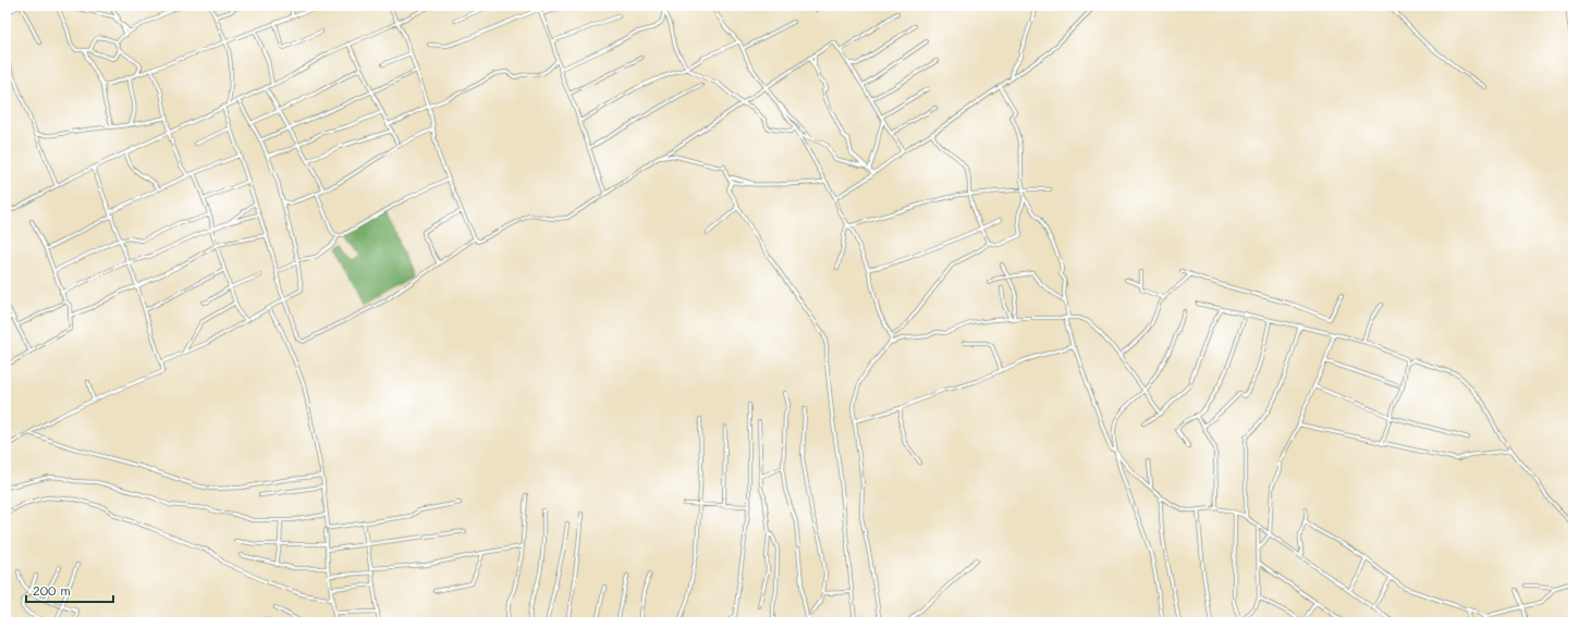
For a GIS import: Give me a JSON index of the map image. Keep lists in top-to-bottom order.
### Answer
{
  "scale_bar": "200 m"
}
